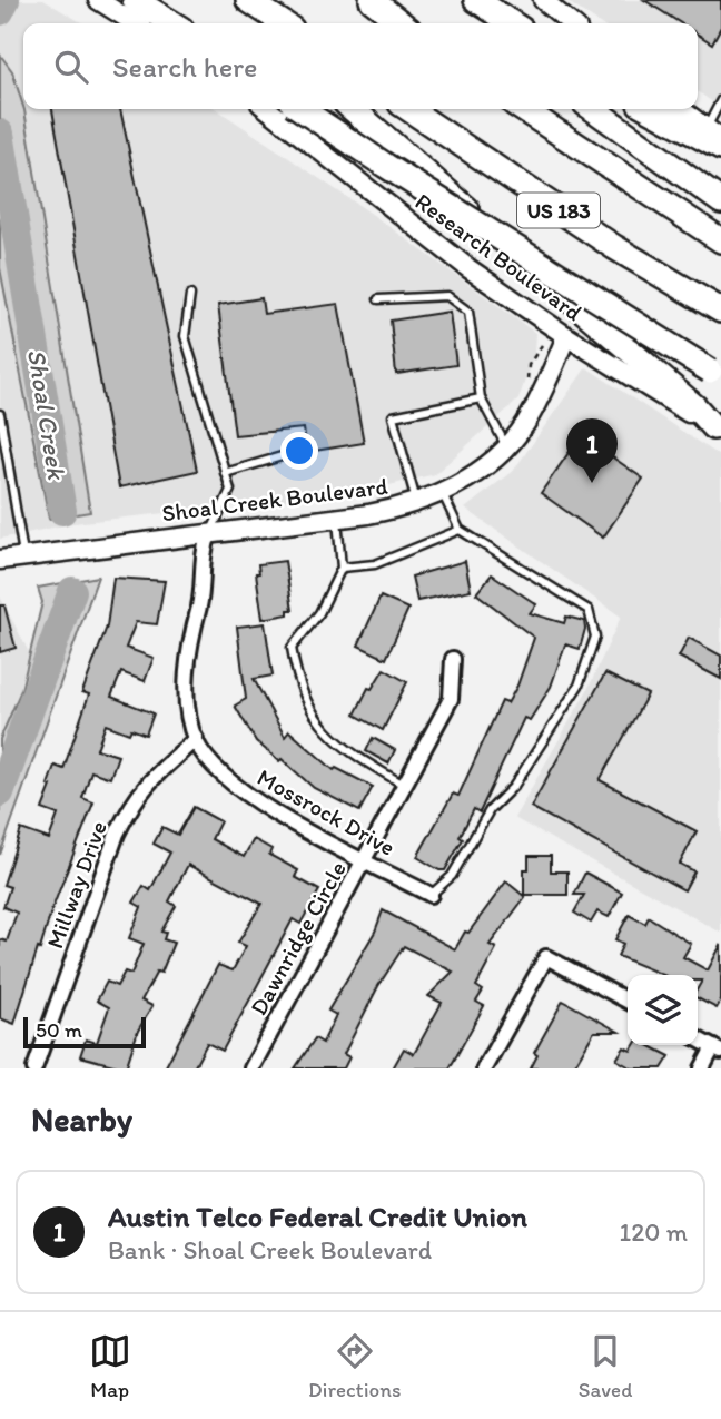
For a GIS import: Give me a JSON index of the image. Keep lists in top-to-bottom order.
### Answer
{
  "streets": {
    "highway": ["US 183"],
    "main road": ["Research Boulevard", "Shoal Creek Boulevard"],
    "street": ["Mossrock Drive", "Millway Drive", "Dawnridge Circle"]
  },
  "crossings": [
    ["Research Boulevard", "Shoal Creek Boulevard"],
    ["Shoal Creek Boulevard", "Mossrock Drive"],
    ["Mossrock Drive", "Millway Drive"],
    ["Mossrock Drive", "Dawnridge Circle"]
  ],
  "water": ["Shoal Creek"],
  "scale_bar": "50 m",
  "page": {
    "search": "Search here",
    "pins": "1",
    "scale": "50 m",
    "heading": "Nearby",
    "list": [
      {
        "mark": "1",
        "name": "Austin Telco Federal Credit Union",
        "note": "Bank · Shoal Creek Boulevard",
        "value": "120 m"
      }
    ],
    "nav": ["Map", "Directions", "Saved"]
  }
}
